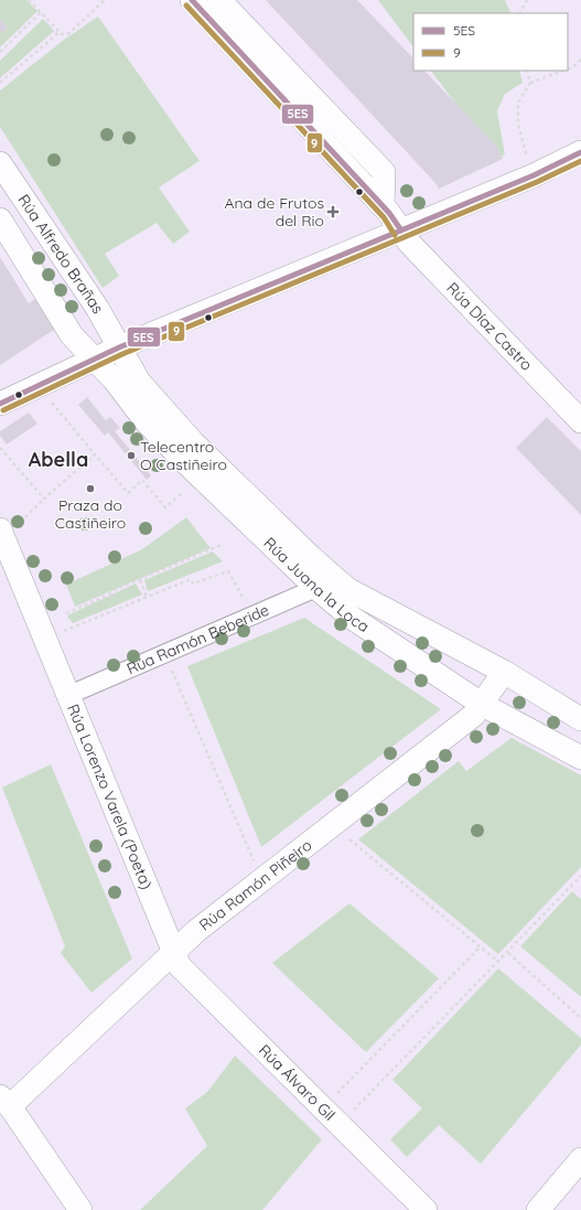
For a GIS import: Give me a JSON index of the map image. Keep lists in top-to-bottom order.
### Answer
{
  "streets": {
    "street": [
      "Rúa Alfredo Brañas",
      "Rúa Díaz Castro",
      "Rúa Juana la Loca",
      "Rúa Ramón Beberide",
      "Rúa Lorenzo Varela (Poeta)",
      "Rúa Ramón Piñeiro",
      "Rúa Álvaro Gil"
    ]
  },
  "crossings": [
    ["Rúa Alfredo Brañas", "Rúa Juana la Loca"],
    ["Rúa Juana la Loca", "Rúa Ramón Beberide"],
    ["Rúa Juana la Loca", "Rúa Ramón Piñeiro"],
    ["Rúa Lorenzo Varela (Poeta)", "Rúa Ramón Piñeiro"],
    ["Rúa Lorenzo Varela (Poeta)", "Rúa Álvaro Gil"],
    ["Rúa Ramón Piñeiro", "Rúa Álvaro Gil"]
  ],
  "districts": ["Abella"],
  "places": {
    "health": ["Ana de Frutos del Rio"],
    "other": ["Telecentro O Castiñeiro", "Praza do Castiñeiro"]
  },
  "lines": ["transit line 5ES", "transit line 9"],
  "legend": ["5ES", "9"]
}
